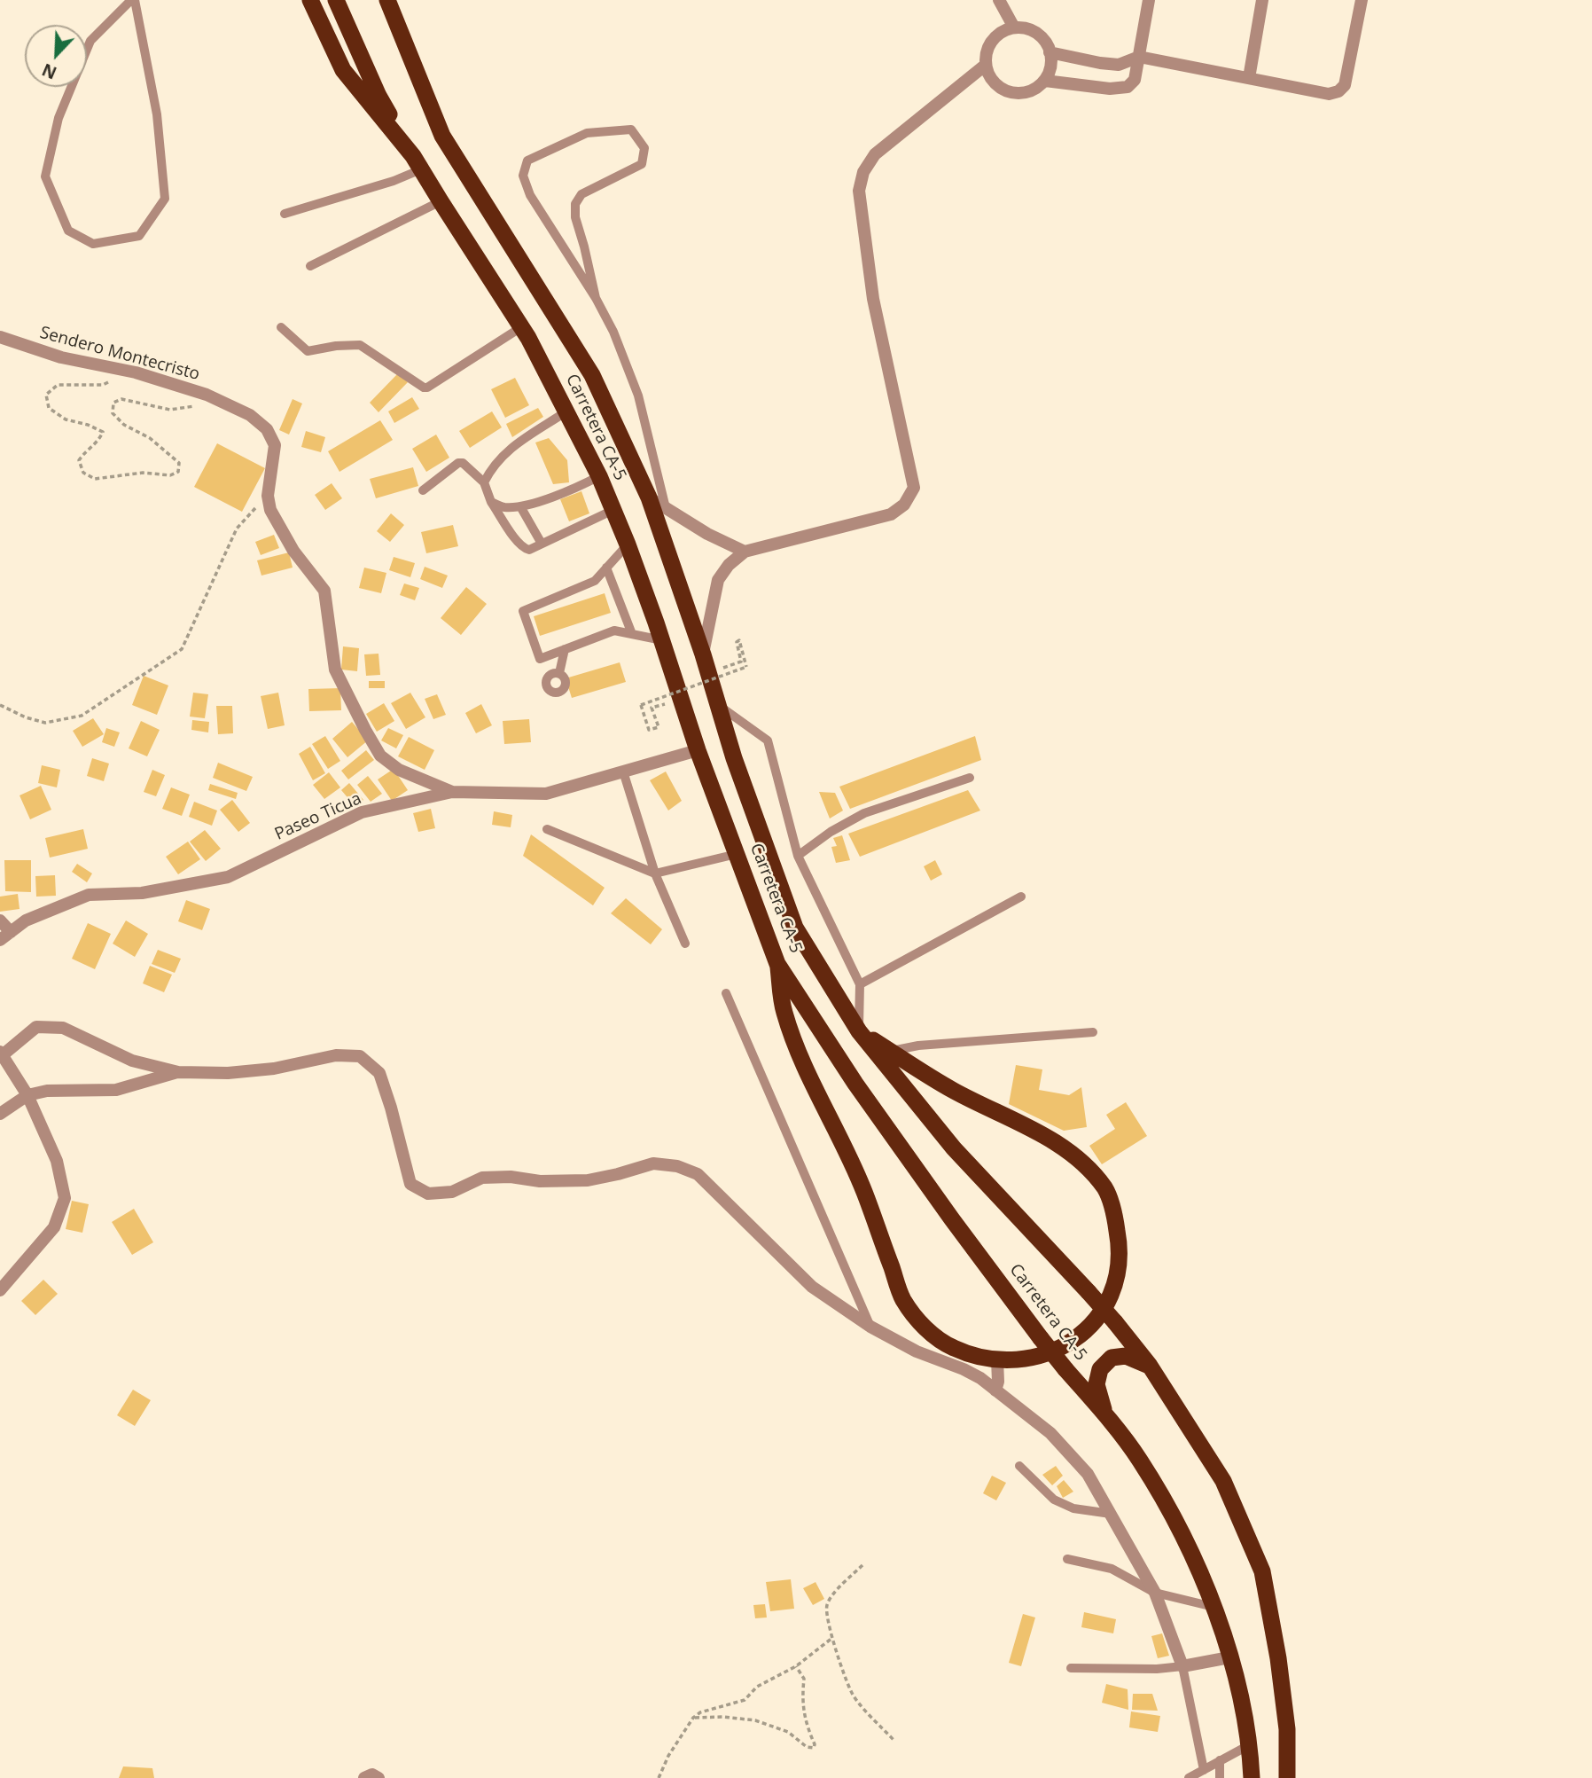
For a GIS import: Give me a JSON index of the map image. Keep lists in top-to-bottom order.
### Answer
{
  "streets": {
    "highway": ["Carretera CA-5"],
    "street": ["Sendero Montecristo", "Paseo Ticua"]
  },
  "crossings": [
    ["Sendero Montecristo", "Paseo Ticua"],
    ["Carretera CA-5", "Paseo Ticua"]
  ],
  "north": "bottom left"
}
